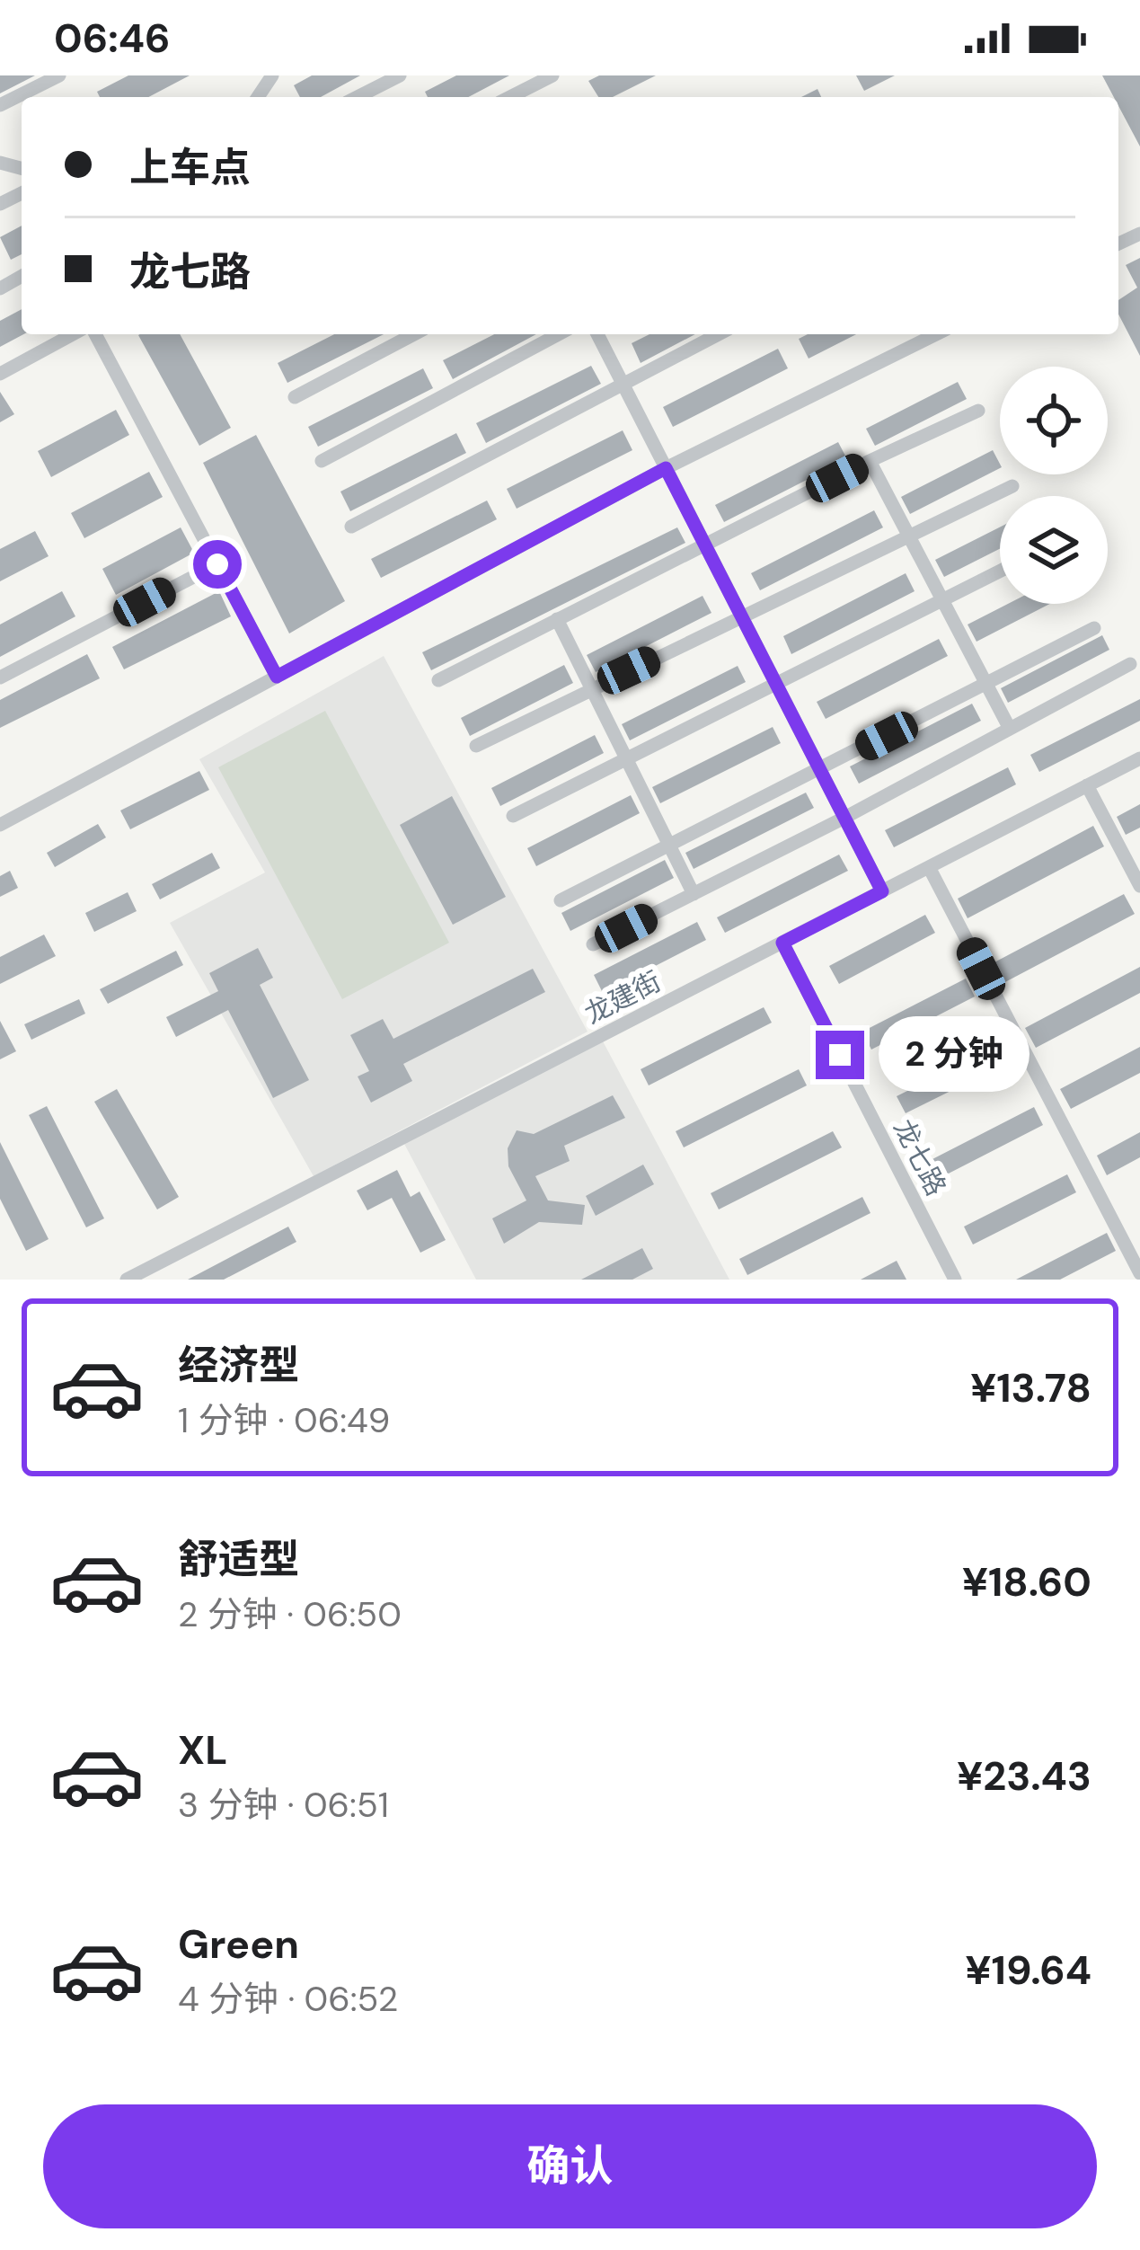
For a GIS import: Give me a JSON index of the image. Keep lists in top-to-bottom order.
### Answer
{
  "streets": {
    "street": ["龙建街", "龙七路"]
  },
  "crossings": [
    ["龙建街", "龙七路"]
  ],
  "page": {
    "status": "06:46",
    "banner": ["上车点", "龙七路"],
    "bubble": "2 分钟",
    "list": [
      {
        "name": "经济型",
        "note": "1 分钟 · 06:49",
        "value": "¥13.78"
      },
      {
        "name": "舒适型",
        "note": "2 分钟 · 06:50",
        "value": "¥18.60"
      },
      {
        "name": "XL",
        "note": "3 分钟 · 06:51",
        "value": "¥23.43"
      },
      {
        "name": "Green",
        "note": "4 分钟 · 06:52",
        "value": "¥19.64"
      }
    ],
    "buttons": "确认"
  }
}
